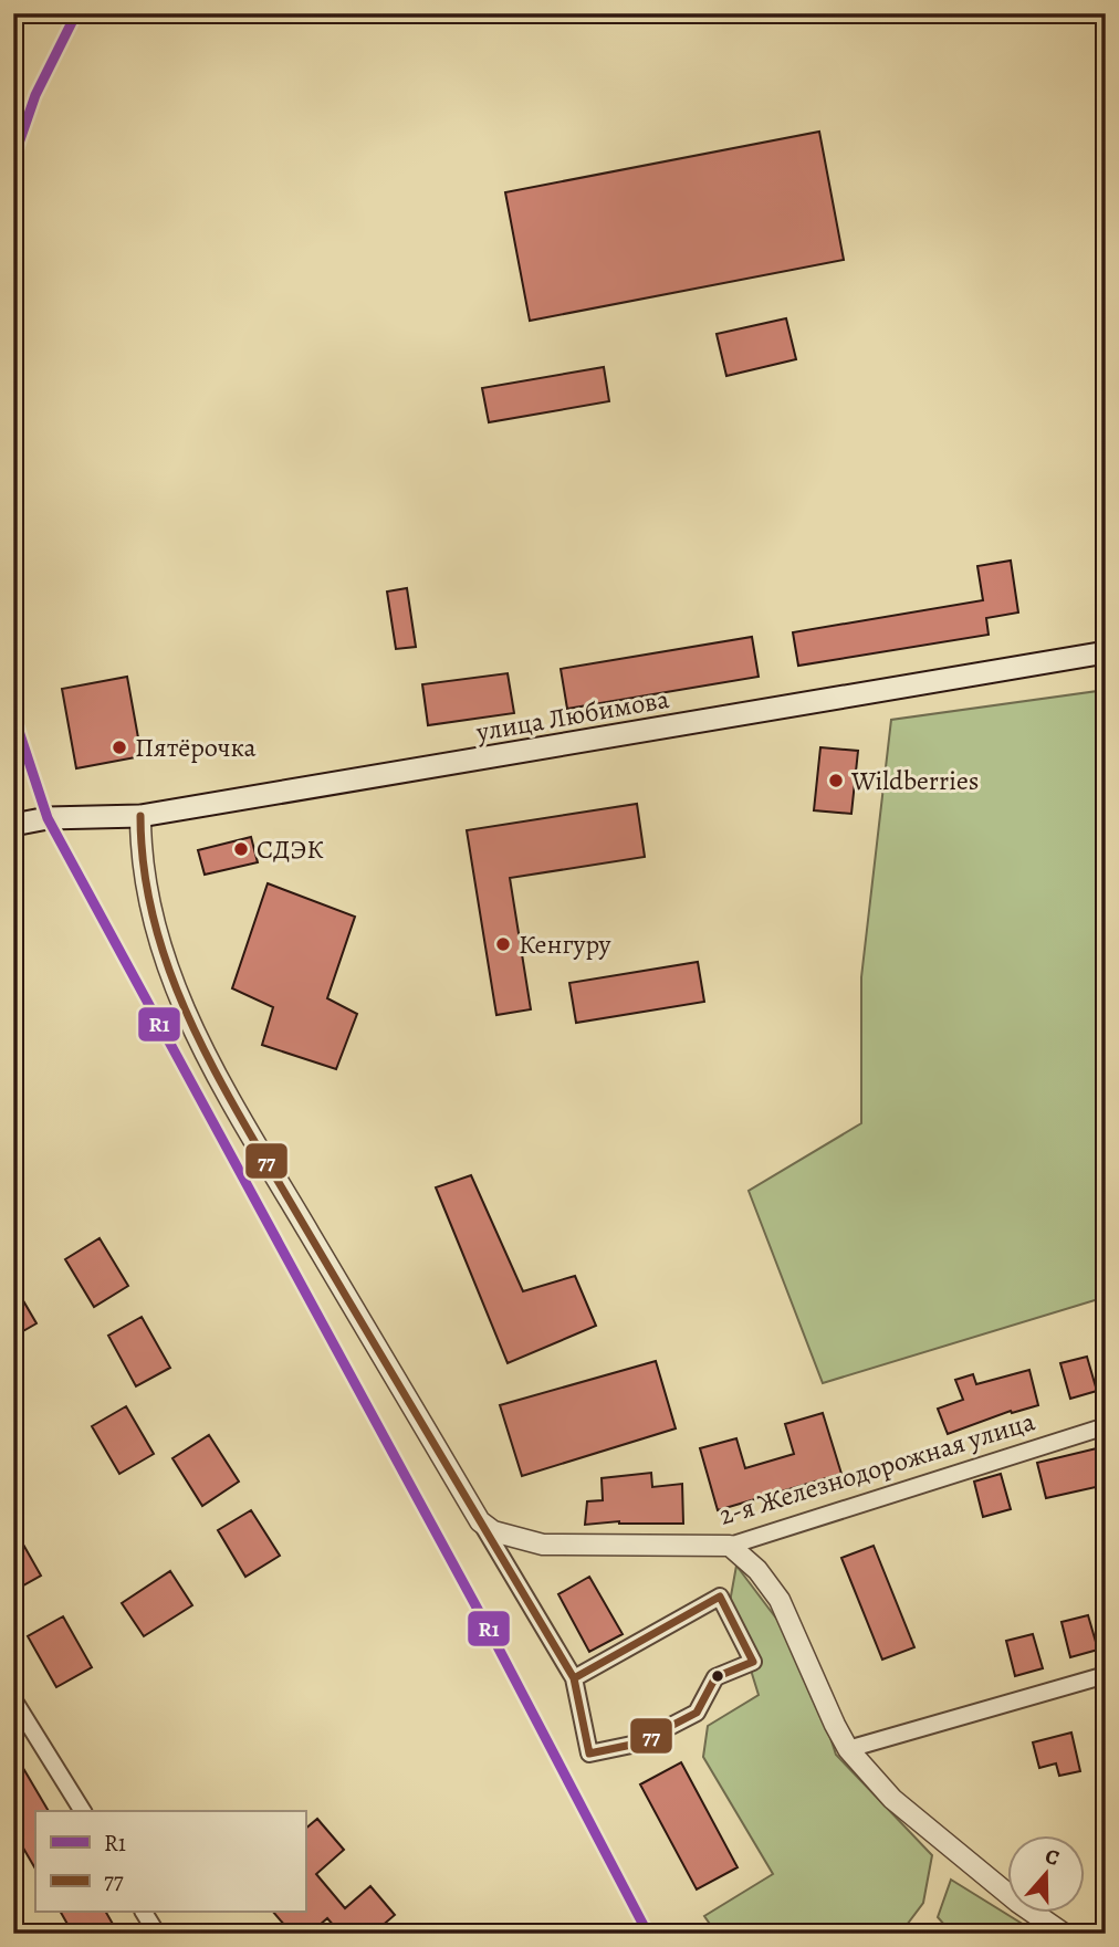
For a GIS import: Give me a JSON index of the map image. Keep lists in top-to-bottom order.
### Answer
{
  "streets": {
    "main road": ["улица Любимова"],
    "street": ["2-я Железнодорожная улица"]
  },
  "places": [
    "Пятёрочка",
    "Wildberries",
    "СДЭК",
    "Кенгуру"
  ],
  "lines": ["transit line R1", "transit line 77"],
  "legend": ["R1", "77"],
  "north": "top"
}
